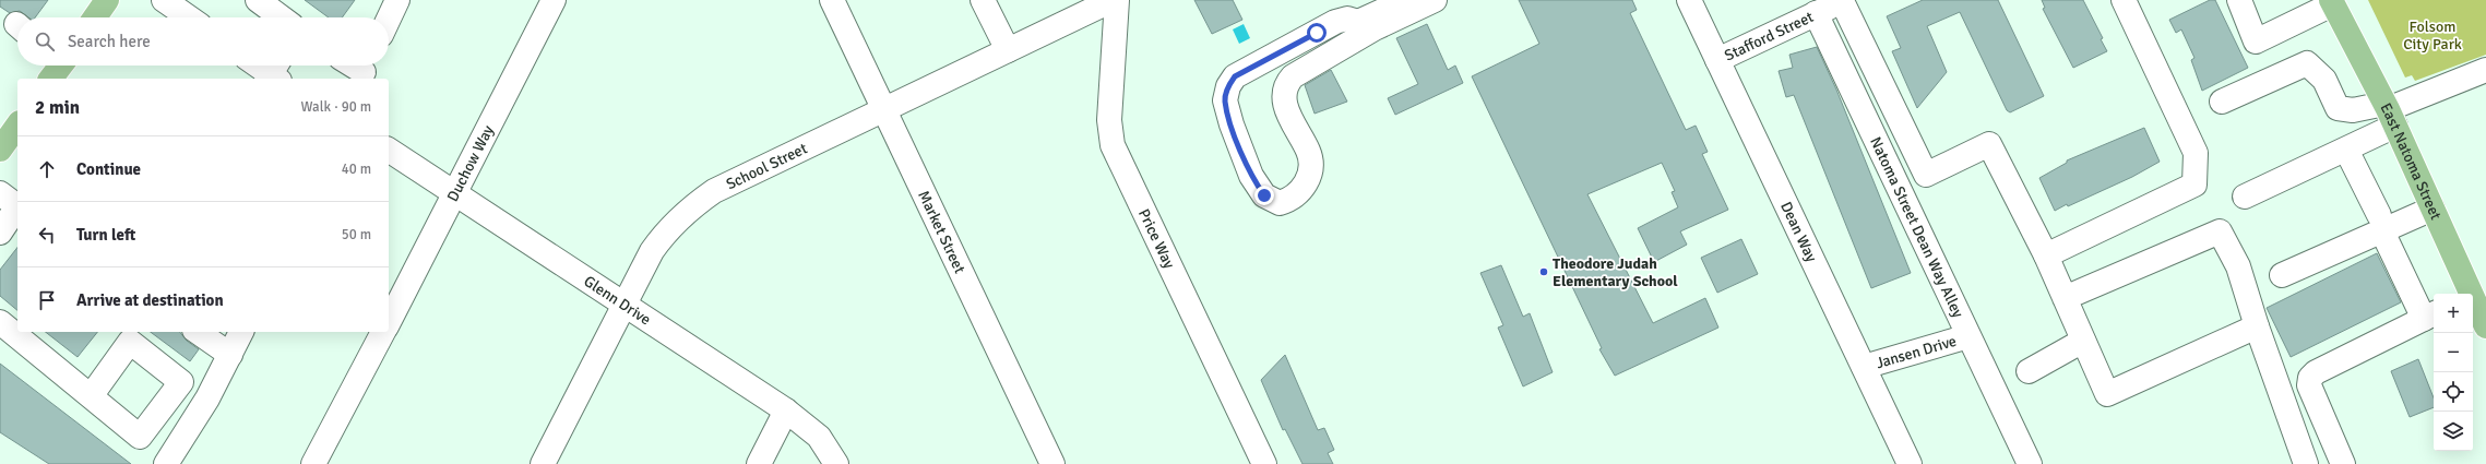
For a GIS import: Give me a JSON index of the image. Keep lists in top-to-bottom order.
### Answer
{
  "streets": {
    "main road": ["East Natoma Street"],
    "street": [
      "Stafford Street",
      "Duchow Way",
      "School Street",
      "Natoma Street Dean Way Alley",
      "Market Street",
      "Dean Way",
      "Price Way",
      "Glenn Drive",
      "Jansen Drive"
    ]
  },
  "crossings": [
    ["Stafford Street", "Natoma Street Dean Way Alley"],
    ["Stafford Street", "Dean Way"],
    ["Duchow Way", "Glenn Drive"],
    ["School Street", "Market Street"],
    ["School Street", "Glenn Drive"],
    ["Natoma Street Dean Way Alley", "Jansen Drive"],
    ["Dean Way", "Jansen Drive"]
  ],
  "parks": ["Folsom City Park"],
  "places": ["Theodore Judah Elementary School"],
  "page": {
    "search": "Search here",
    "heading": ["2 min", "Walk · 90 m"],
    "list": [
      ["Continue", "40 m"],
      ["Turn left", "50 m"],
      "Arrive at destination"
    ],
    "map_buttons": ["+", "−"]
  }
}
